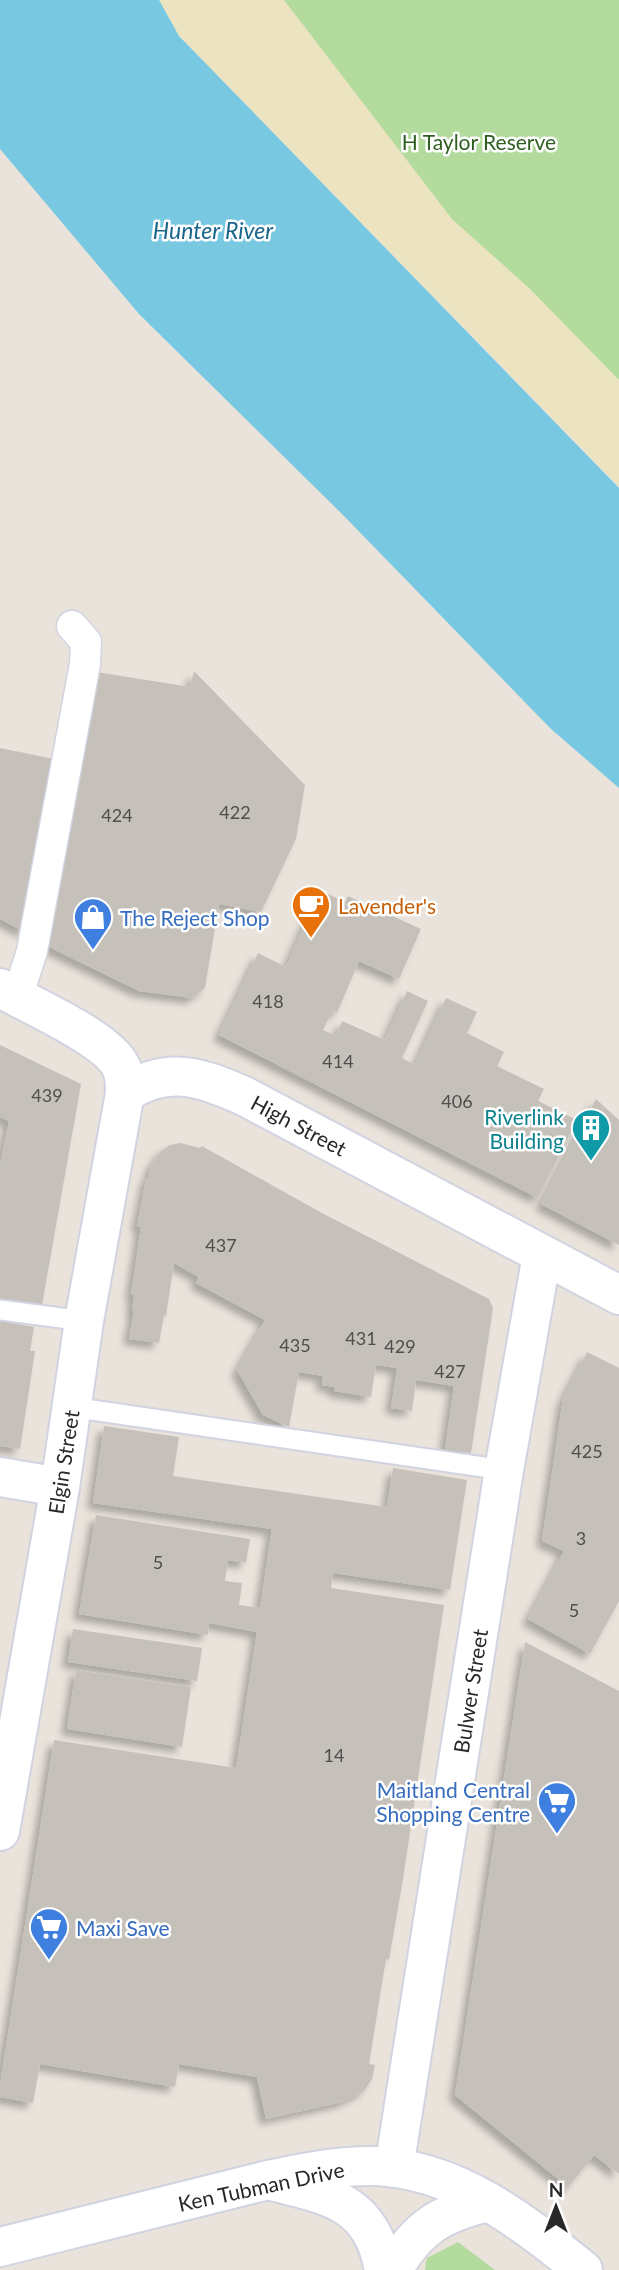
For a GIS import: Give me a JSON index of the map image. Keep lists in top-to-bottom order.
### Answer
{
  "streets": {
    "street": [
      "High Street",
      "Elgin Street",
      "Bulwer Street",
      "Ken Tubman Drive"
    ]
  },
  "crossings": [
    ["High Street", "Elgin Street"],
    ["High Street", "Bulwer Street"],
    ["Bulwer Street", "Ken Tubman Drive"]
  ],
  "water": ["Hunter River"],
  "parks": ["H Taylor Reserve"],
  "places": {
    "cafe": ["Lavender's"],
    "shop": ["The Reject Shop"],
    "building": ["Riverlink Building"],
    "supermarket": ["Maitland Central Shopping Centre", "Maxi Save"]
  },
  "house_numbers": [
    "422",
    "424",
    "418",
    "414",
    "439",
    "406",
    "437",
    "431",
    "435",
    "429",
    "427",
    "425",
    "3",
    "5",
    "5",
    "14"
  ],
  "north": "top"
}
